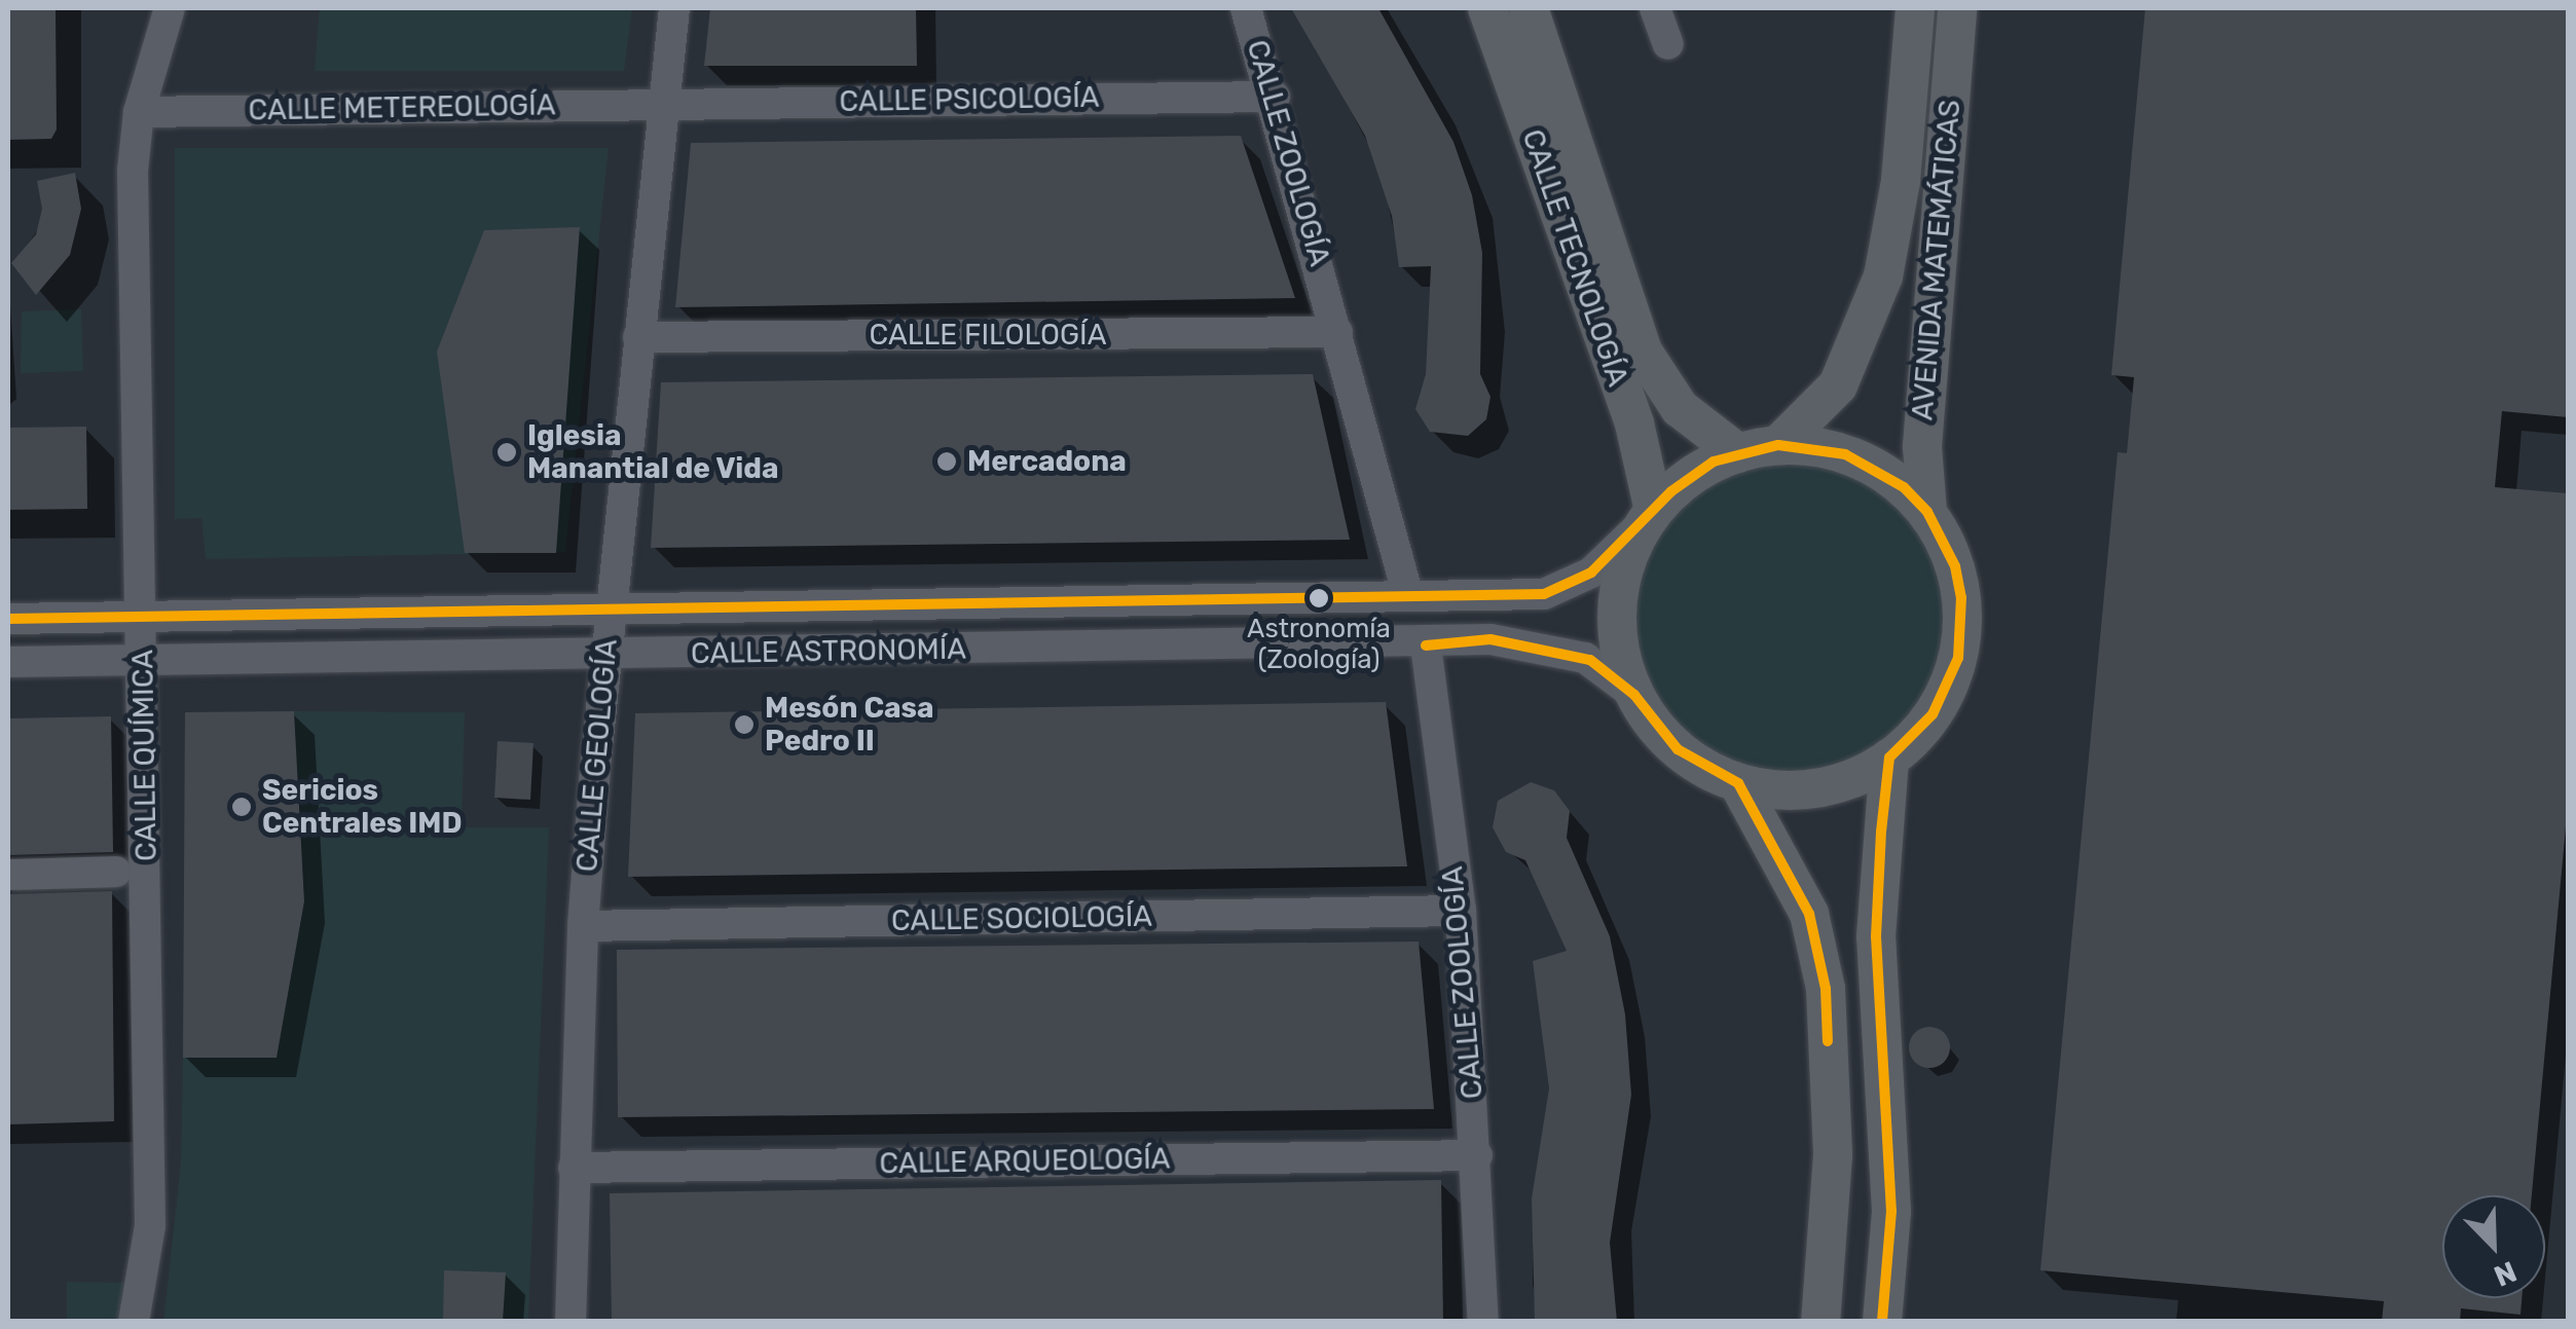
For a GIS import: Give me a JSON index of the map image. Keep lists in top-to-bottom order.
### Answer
{
  "streets": {
    "main road": ["CALLE TECNOLOGÍA", "AVENIDA MATEMÁTICAS"],
    "street": [
      "CALLE PSICOLOGÍA",
      "CALLE METEREOLOGÍA",
      "CALLE ZOOLOGÍA",
      "CALLE FILOLOGÍA",
      "CALLE ASTRONOMÍA",
      "CALLE QUÍMICA",
      "CALLE GEOLOGÍA",
      "CALLE SOCIOLOGÍA",
      "CALLE ARQUEOLOGÍA"
    ]
  },
  "crossings": [
    ["CALLE PSICOLOGÍA", "CALLE METEREOLOGÍA"],
    ["CALLE PSICOLOGÍA", "CALLE ZOOLOGÍA"],
    ["CALLE PSICOLOGÍA", "CALLE GEOLOGÍA"],
    ["CALLE METEREOLOGÍA", "CALLE QUÍMICA"],
    ["CALLE METEREOLOGÍA", "CALLE GEOLOGÍA"],
    ["CALLE ZOOLOGÍA", "CALLE FILOLOGÍA"],
    ["CALLE ZOOLOGÍA", "CALLE ASTRONOMÍA"],
    ["CALLE ZOOLOGÍA", "CALLE SOCIOLOGÍA"],
    ["CALLE ZOOLOGÍA", "CALLE ARQUEOLOGÍA"],
    ["CALLE TECNOLOGÍA", "AVENIDA MATEMÁTICAS"],
    ["CALLE TECNOLOGÍA", "CALLE ASTRONOMÍA"],
    ["AVENIDA MATEMÁTICAS", "CALLE ASTRONOMÍA"],
    ["CALLE FILOLOGÍA", "CALLE GEOLOGÍA"],
    ["CALLE ASTRONOMÍA", "CALLE QUÍMICA"],
    ["CALLE ASTRONOMÍA", "CALLE GEOLOGÍA"],
    ["CALLE GEOLOGÍA", "CALLE SOCIOLOGÍA"],
    ["CALLE GEOLOGÍA", "CALLE ARQUEOLOGÍA"]
  ],
  "places": [
    "Iglesia Manantial de Vida",
    "Mercadona",
    "Astronomía (Zoología)",
    "Mesón Casa Pedro II",
    "Sericios Centrales IMD"
  ],
  "north": "bottom right"
}
